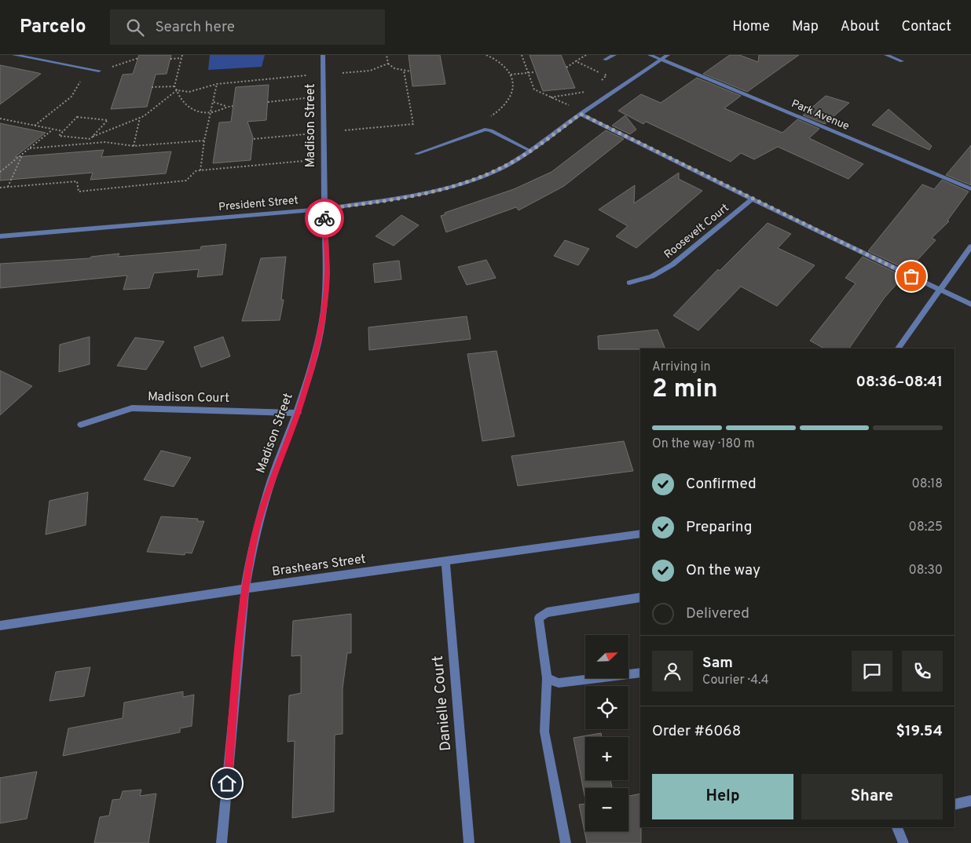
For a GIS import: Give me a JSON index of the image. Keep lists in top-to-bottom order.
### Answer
{
  "streets": {
    "street": [
      "Park Avenue",
      "Madison Street",
      "President Street",
      "Roosevelt Court",
      "Madison Court",
      "Brashears Street",
      "Danielle Court"
    ]
  },
  "crossings": [
    ["Park Avenue", "President Street"],
    ["Madison Street", "President Street"],
    ["Madison Street", "Madison Court"],
    ["Madison Street", "Brashears Street"],
    ["Brashears Street", "Danielle Court"]
  ],
  "north": "top right",
  "page": {
    "header": "Parcelo",
    "search": "Search here",
    "nav": [
      "Home",
      "Map",
      "About",
      "Contact"
    ],
    "heading": ["2 min", "Arriving in", "08:36–08:41"],
    "panel": [
      "Sam",
      "Courier · 4.4",
      "Order #6068",
      "$19.54"
    ],
    "bar": "On the way · 180 m",
    "list": [
      ["Confirmed", "08:18"],
      ["Preparing", "08:25"],
      ["On the way", "08:30"],
      "Delivered"
    ],
    "map_buttons": ["+", "−"],
    "buttons": ["Help", "Share"]
  }
}
